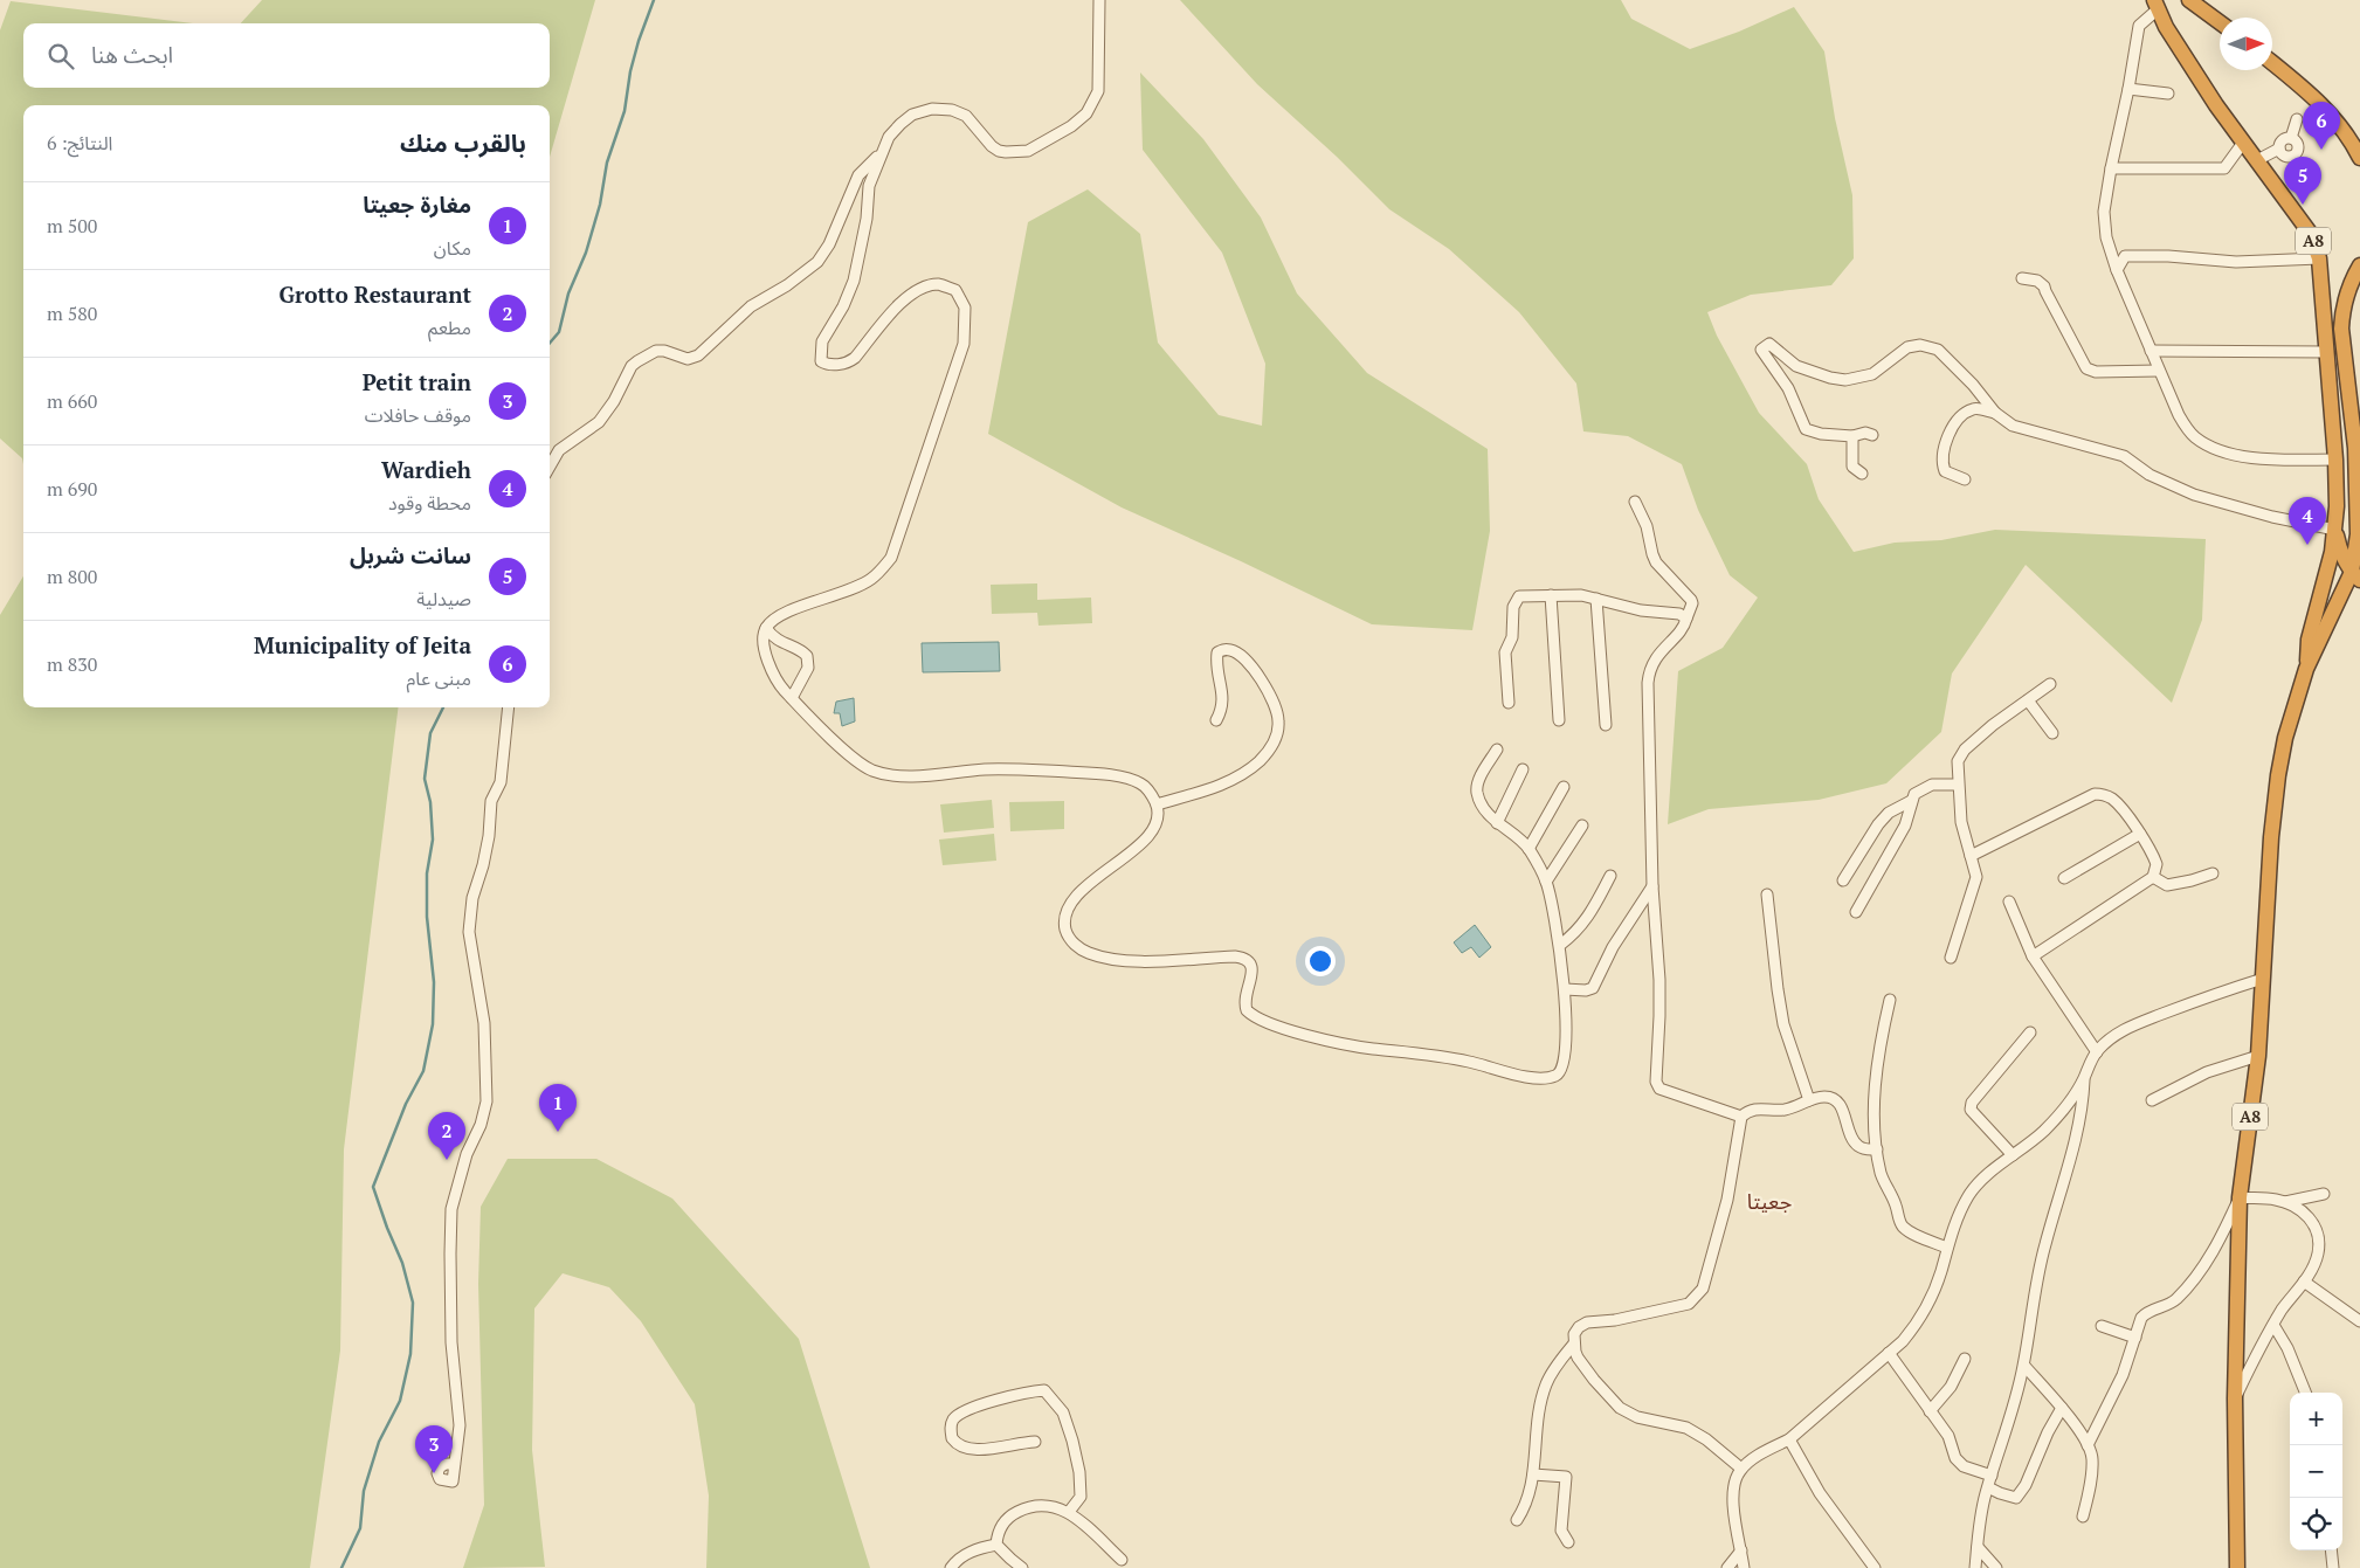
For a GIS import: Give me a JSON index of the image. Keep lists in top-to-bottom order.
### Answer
{
  "streets": {
    "highway": ["A8"]
  },
  "districts": ["جعيتا"],
  "north": "right",
  "page": {
    "search": "ابحث هنا",
    "pins": [
      "6",
      "5",
      "4",
      "1",
      "2",
      "3"
    ],
    "heading": ["بالقرب منك", "النتائج: 6"],
    "list": [
      {
        "mark": "1",
        "name": "مغارة جعيتا",
        "note": "مكان",
        "value": "500 m"
      },
      {
        "mark": "2",
        "name": "Grotto Restaurant",
        "note": "مطعم",
        "value": "580 m"
      },
      {
        "mark": "3",
        "name": "Petit train",
        "note": "موقف حافلات",
        "value": "660 m"
      },
      {
        "mark": "4",
        "name": "Wardieh",
        "note": "محطة وقود",
        "value": "690 m"
      },
      {
        "mark": "5",
        "name": "سانت شربل",
        "note": "صيدلية",
        "value": "800 m"
      },
      {
        "mark": "6",
        "name": "Municipality of Jeita",
        "note": "مبنى عام",
        "value": "830 m"
      }
    ],
    "map_buttons": ["+", "−"]
  }
}
